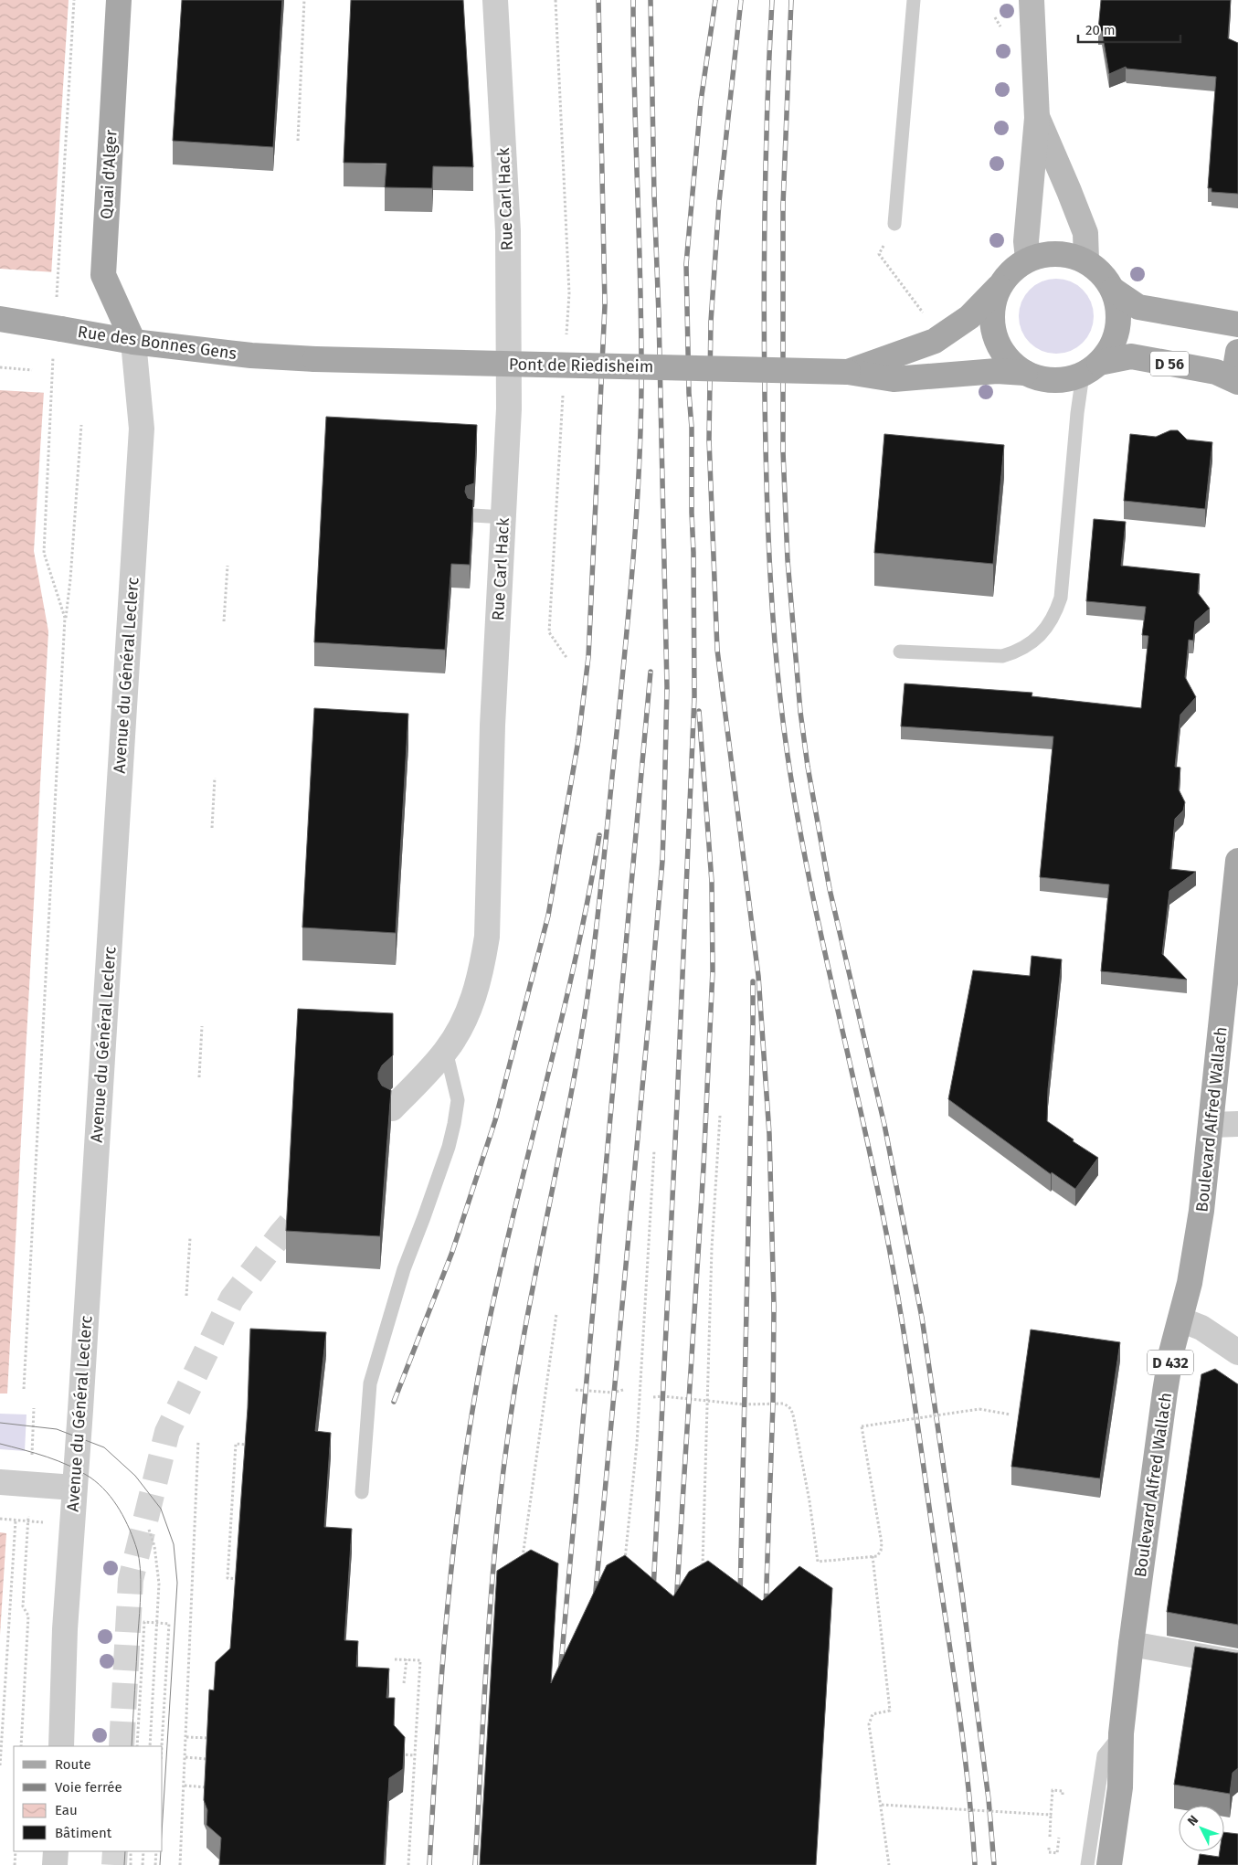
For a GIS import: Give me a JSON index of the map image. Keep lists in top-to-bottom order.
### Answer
{
  "streets": {
    "main road": [
      "Quai d'Alger",
      "Rue des Bonnes Gens",
      "D 56",
      "Pont de Riedisheim",
      "Boulevard Alfred Wallach",
      "D 432"
    ],
    "street": ["Rue Carl Hack", "Avenue du Général Leclerc"]
  },
  "crossings": [
    ["Quai d'Alger", "Rue des Bonnes Gens"],
    ["Quai d'Alger", "Avenue du Général Leclerc"],
    ["Rue des Bonnes Gens", "Pont de Riedisheim"],
    ["Rue des Bonnes Gens", "Avenue du Général Leclerc"]
  ],
  "legend": [
    "Route",
    "Voie ferrée",
    "Eau",
    "Bâtiment"
  ],
  "scale_bar": "20 m",
  "north": "top left"
}
